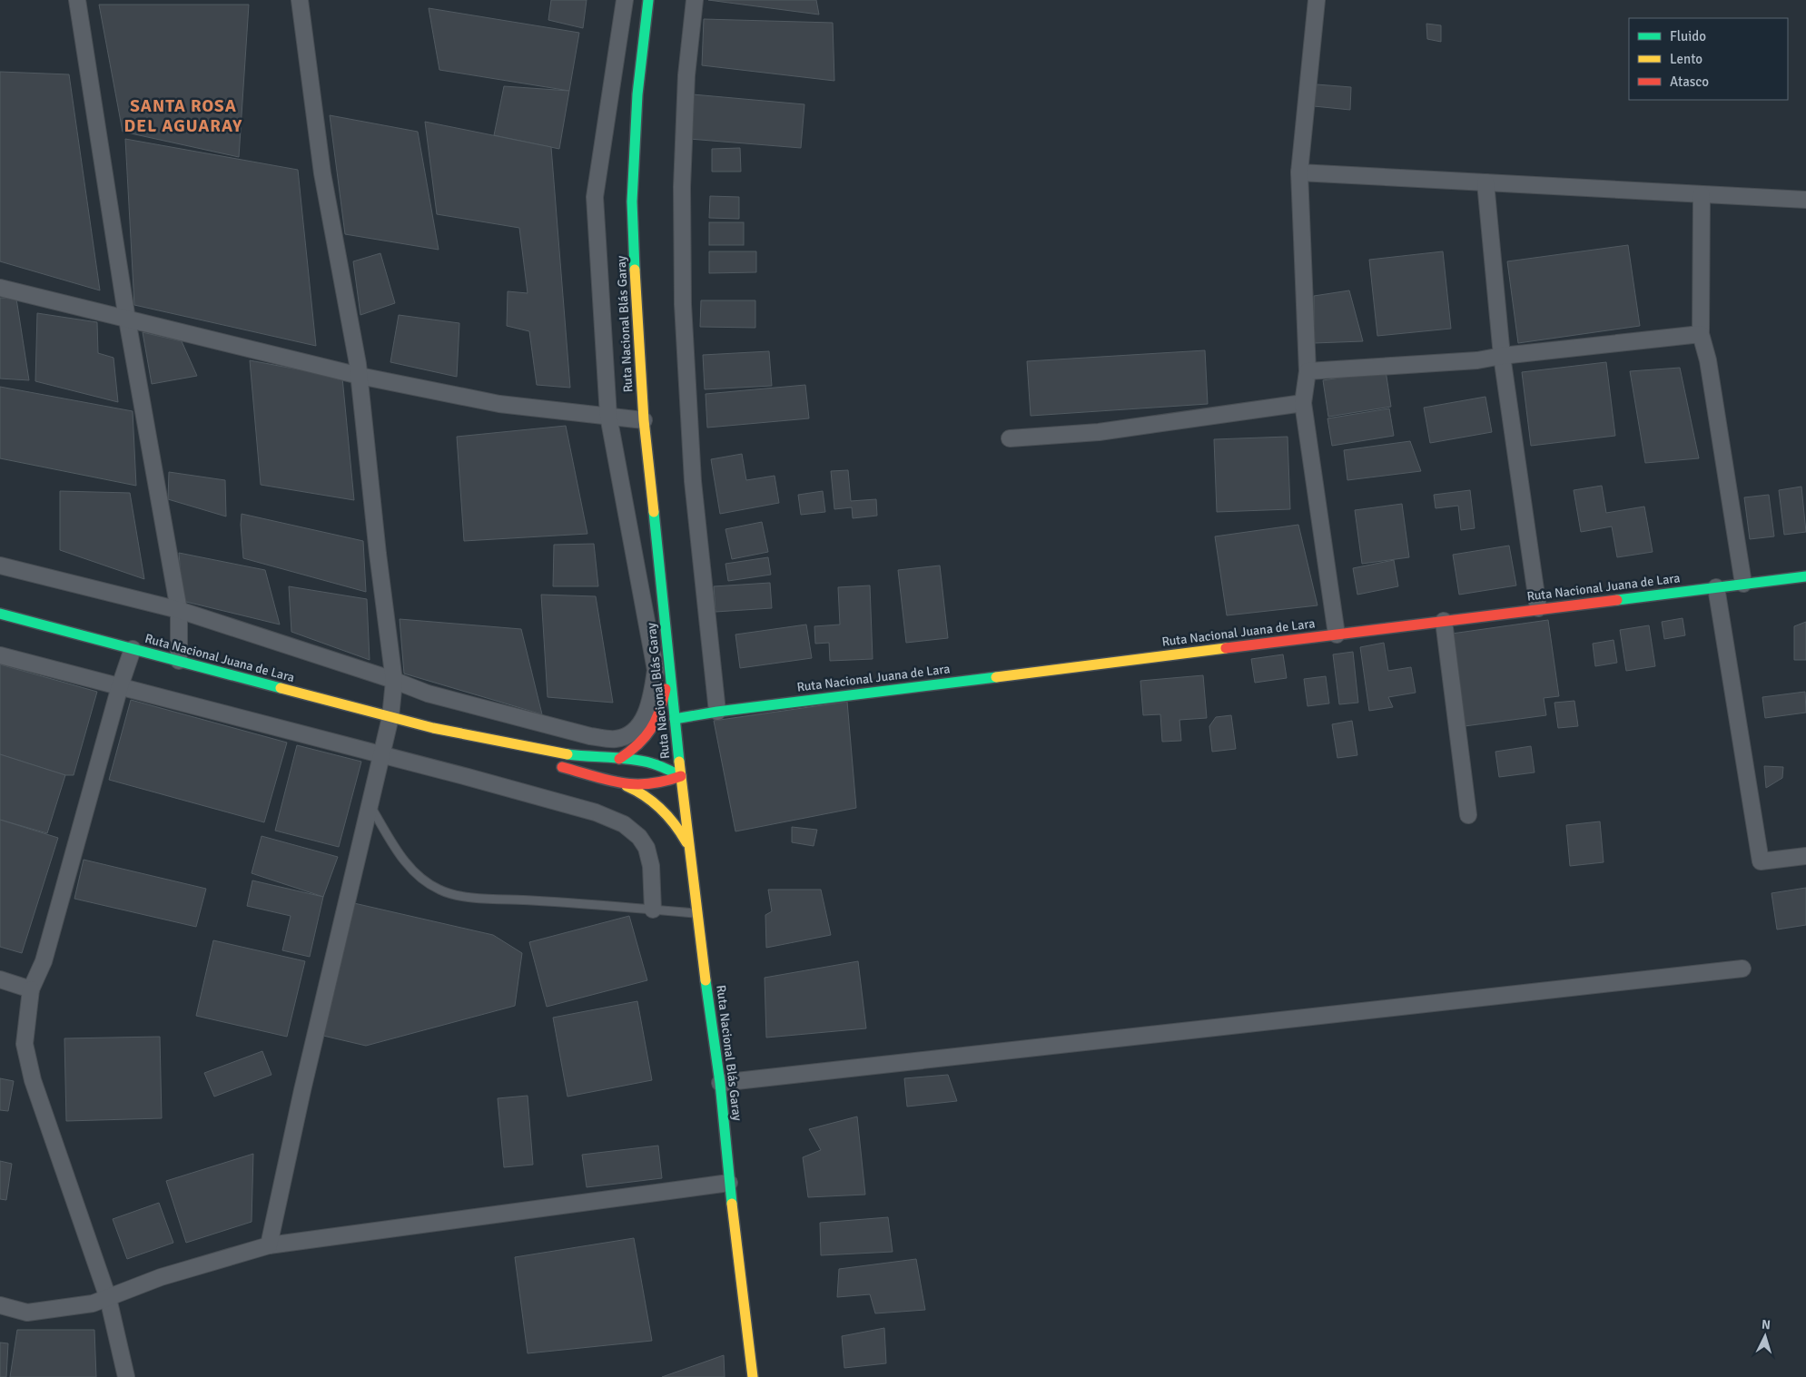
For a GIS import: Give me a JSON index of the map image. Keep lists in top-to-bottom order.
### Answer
{
  "streets": {
    "highway": ["Ruta Nacional Blás Garay", "Ruta Nacional Juana de Lara"]
  },
  "crossings": [
    ["Ruta Nacional Blás Garay", "Ruta Nacional Juana de Lara"]
  ],
  "districts": ["SANTA ROSA DEL AGUARAY"],
  "legend": ["Fluido", "Lento", "Atasco"],
  "north": "top"
}
